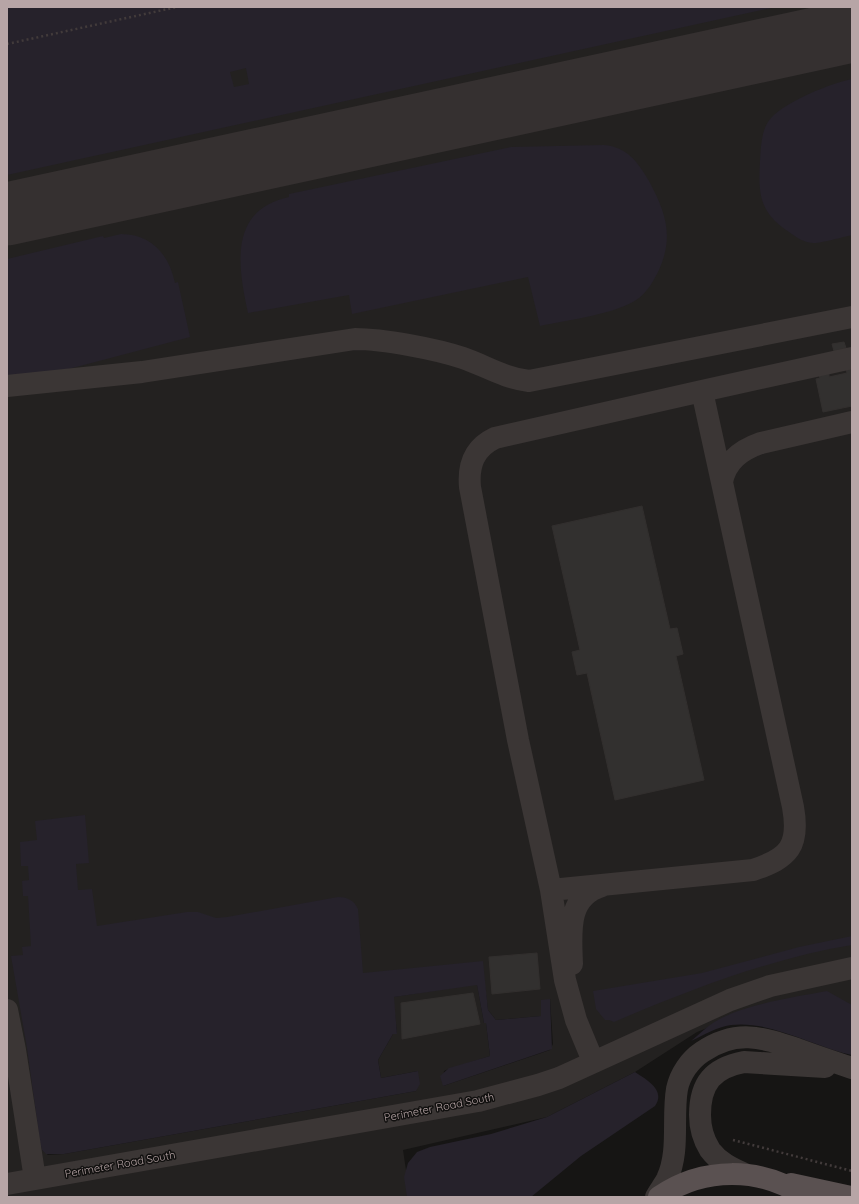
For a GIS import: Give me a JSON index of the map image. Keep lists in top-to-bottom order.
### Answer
{
  "streets": {
    "street": ["Perimeter Road South"]
  }
}
